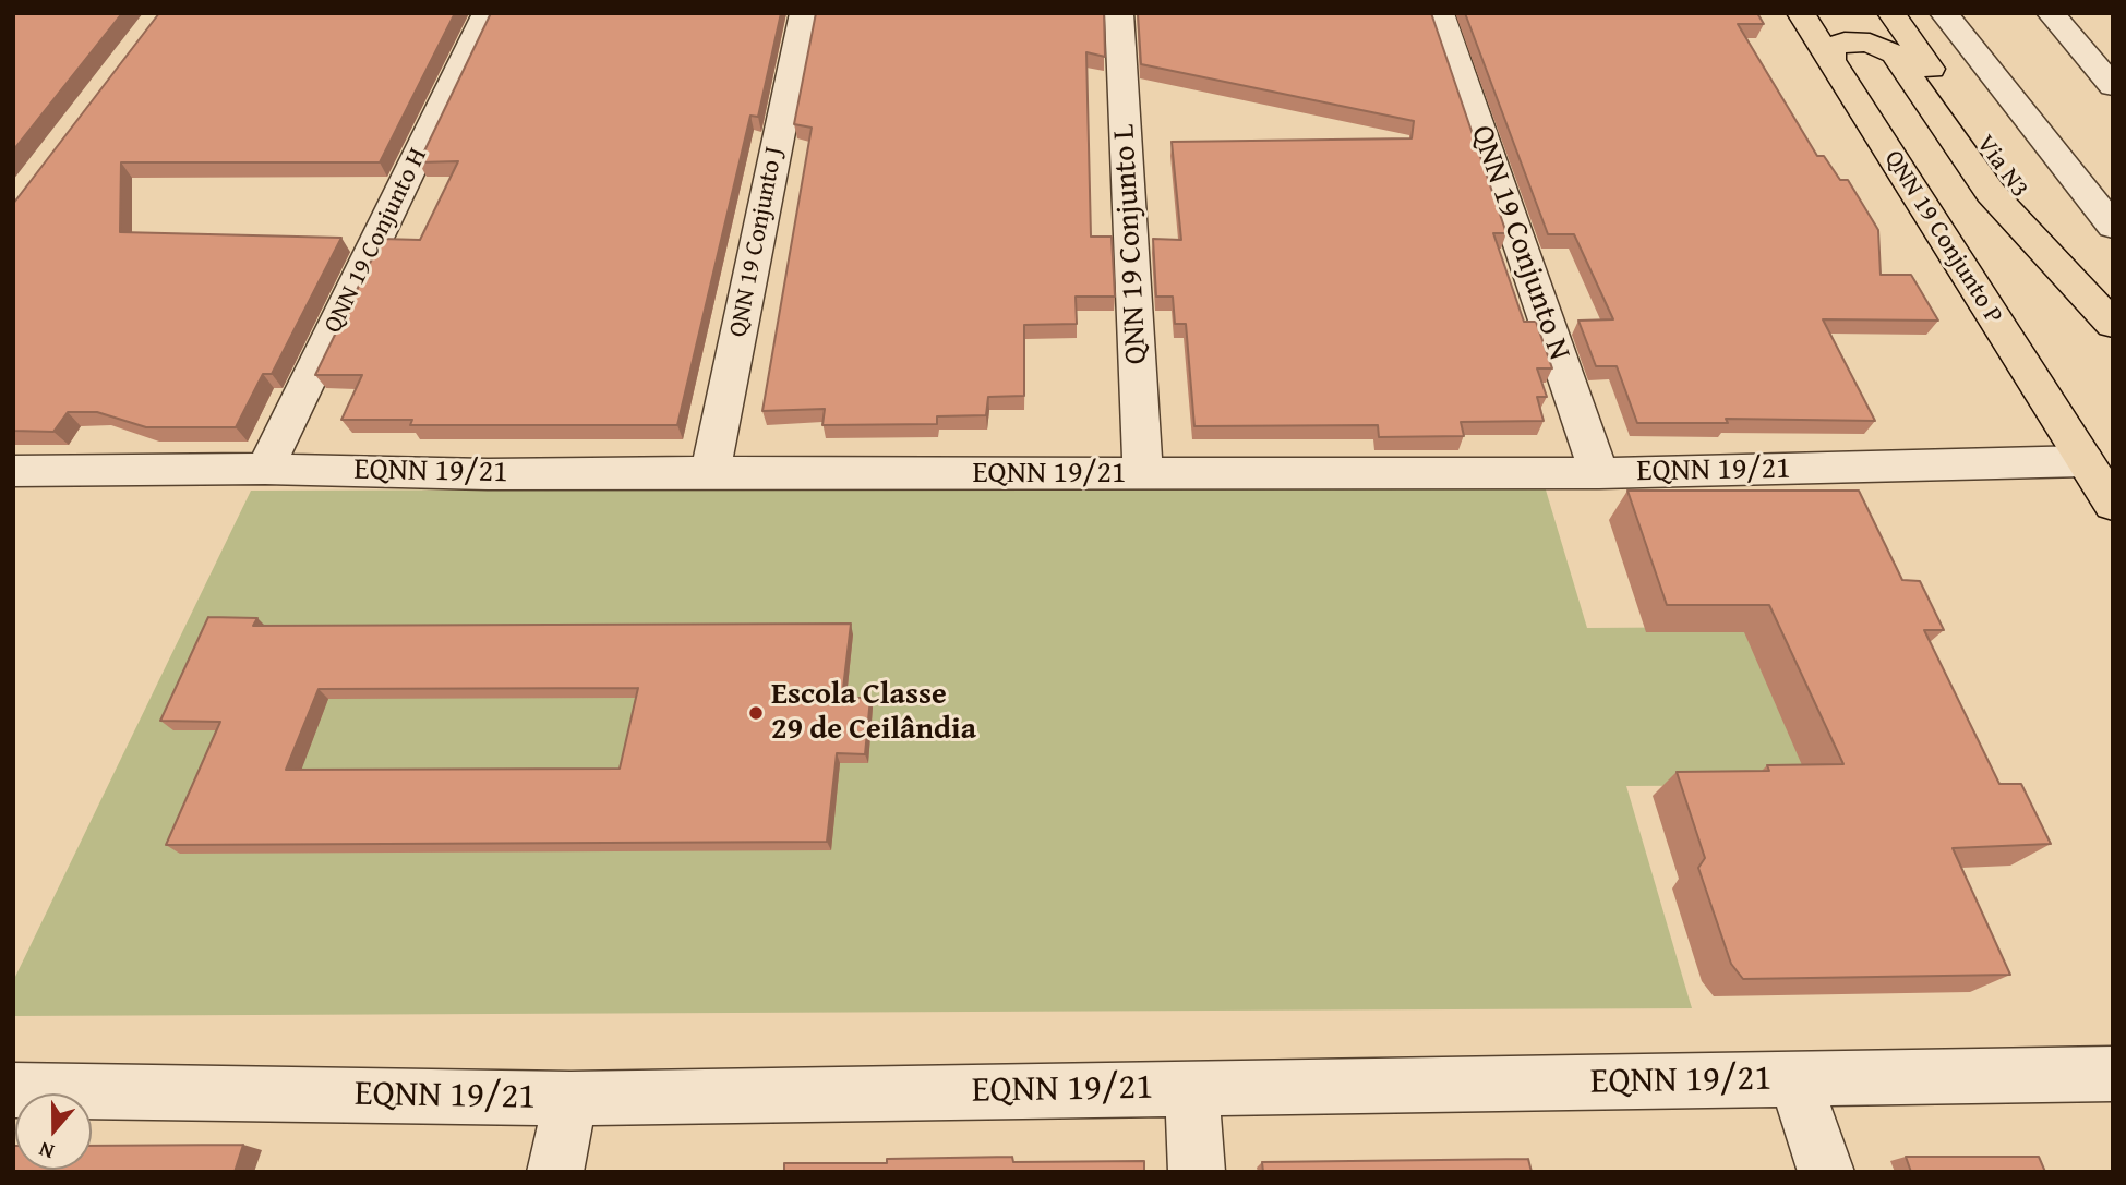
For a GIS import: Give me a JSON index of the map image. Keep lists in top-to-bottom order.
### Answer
{
  "streets": {
    "main road": ["Via N3", "QNN 19 Conjunto P"],
    "street": [
      "QNN 19 Conjunto H",
      "QNN 19 Conjunto J",
      "QNN 19 Conjunto N",
      "QNN 19 Conjunto L",
      "EQNN 19/21"
    ]
  },
  "crossings": [
    ["QNN 19 Conjunto P", "EQNN 19/21"],
    ["QNN 19 Conjunto H", "EQNN 19/21"],
    ["QNN 19 Conjunto J", "EQNN 19/21"],
    ["QNN 19 Conjunto N", "EQNN 19/21"],
    ["QNN 19 Conjunto L", "EQNN 19/21"]
  ],
  "places": ["Escola Classe 29 de Ceilândia"],
  "north": "bottom"
}
